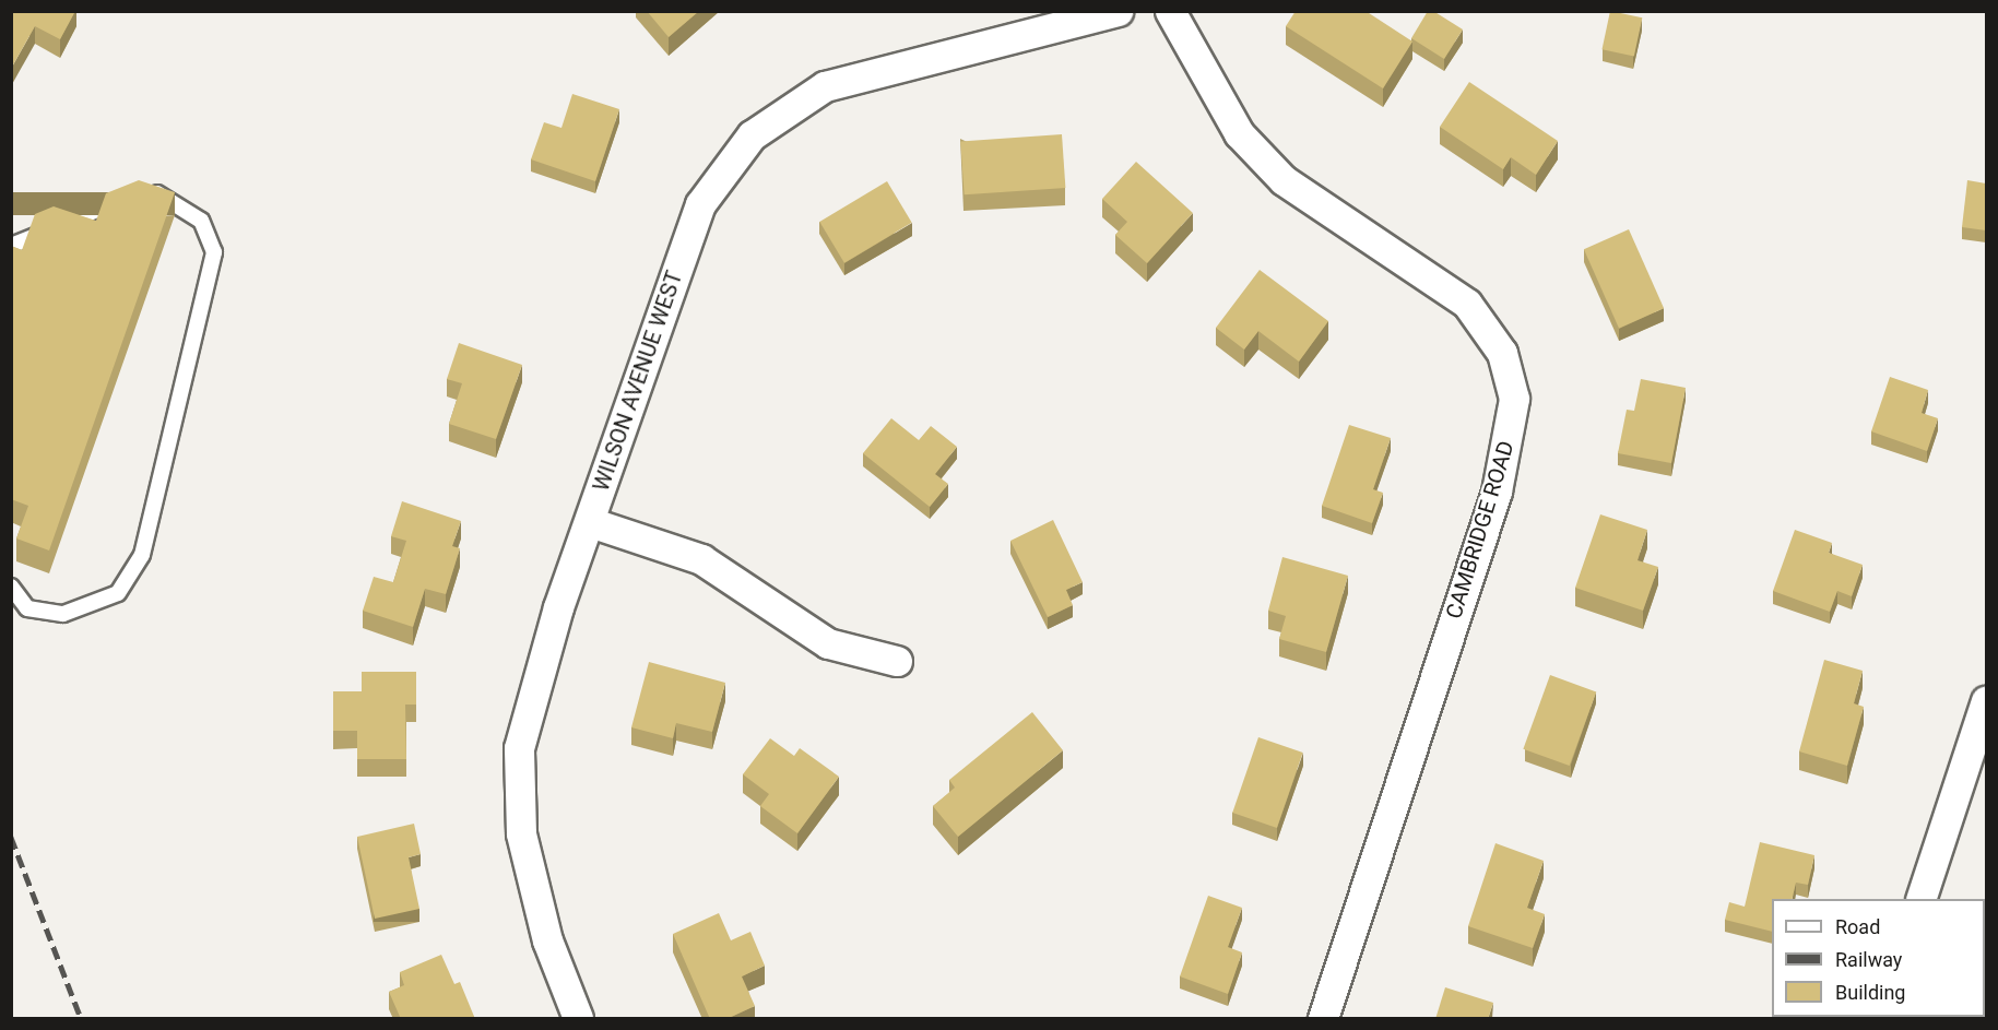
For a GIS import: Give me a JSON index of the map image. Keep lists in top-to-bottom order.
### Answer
{
  "streets": {
    "street": ["WILSON AVENUE WEST", "CAMBRIDGE ROAD"]
  },
  "legend": ["Road", "Railway", "Building"]
}
